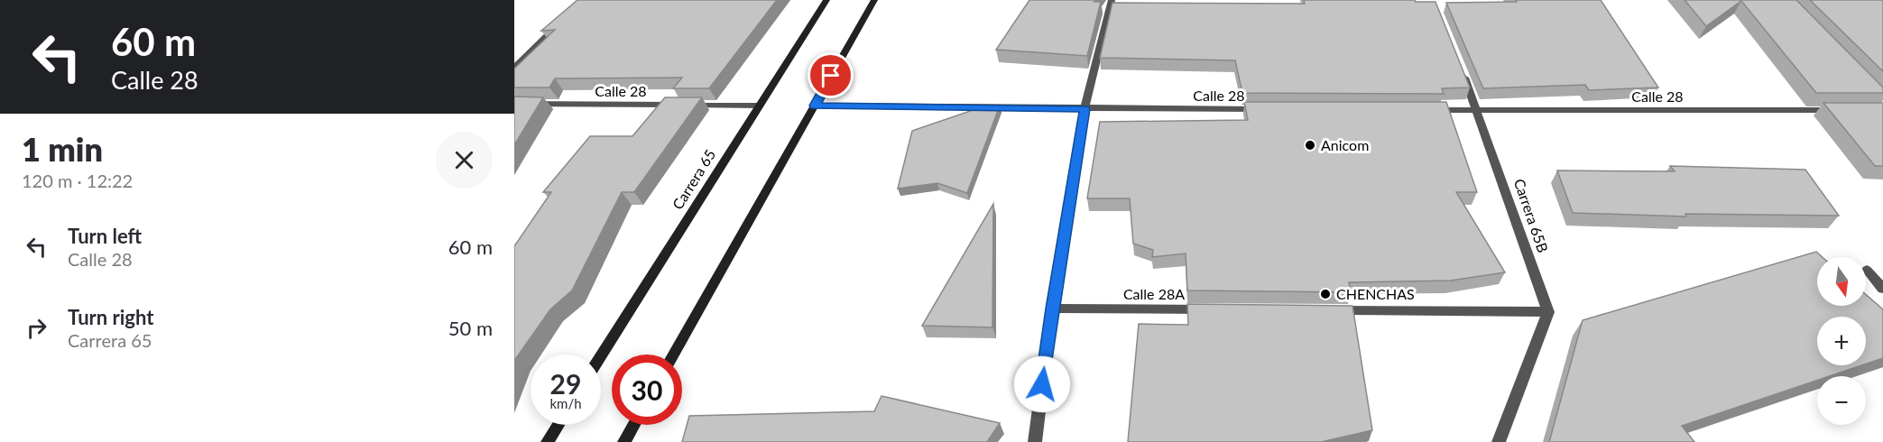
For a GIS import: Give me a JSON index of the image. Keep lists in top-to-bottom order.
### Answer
{
  "streets": {
    "main road": ["Carrera 65"],
    "street": ["Calle 28", "Carrera 65B", "Calle 28A"]
  },
  "crossings": [
    ["Calle 28", "Carrera 65"],
    ["Calle 28", "Carrera 65B"]
  ],
  "places": ["Anicom", "CHENCHAS"],
  "north": "bottom",
  "page": {
    "turn": ["60 m", "Calle 28"],
    "heading": ["1 min", "120 m · 12:22"],
    "list": [
      {
        "name": "Turn left",
        "note": "Calle 28",
        "value": "60 m"
      },
      {
        "name": "Turn right",
        "note": "Carrera 65",
        "value": "50 m"
      }
    ],
    "map_buttons": ["+", "−"],
    "speed": "29 km/h",
    "limit": "30"
  }
}
